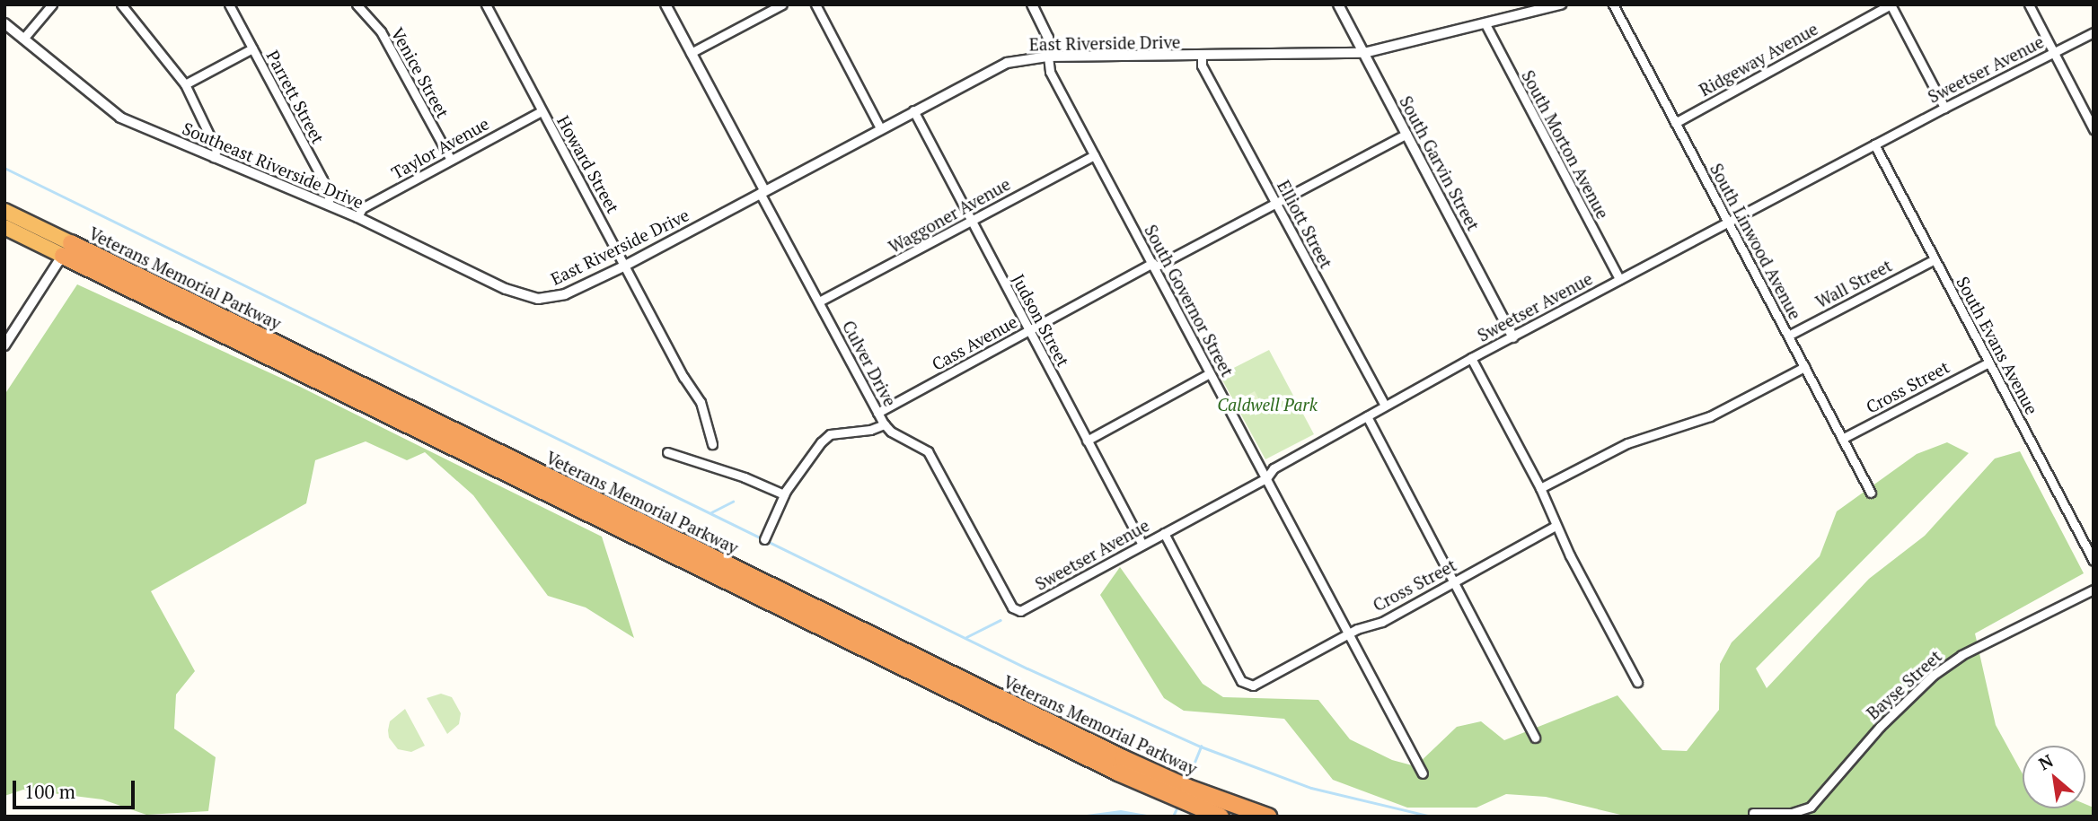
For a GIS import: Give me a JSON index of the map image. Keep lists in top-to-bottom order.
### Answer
{
  "streets": {
    "highway": ["Veterans Memorial Parkway"],
    "street": [
      "East Riverside Drive",
      "Ridgeway Avenue",
      "Sweetser Avenue",
      "Venice Street",
      "Parrett Street",
      "South Morton Avenue",
      "Taylor Avenue",
      "South Garvin Street",
      "Howard Street",
      "Southeast Riverside Drive",
      "Waggoner Avenue",
      "Elliott Street",
      "South Linwood Avenue",
      "Wall Street",
      "South Governor Street",
      "Judson Street",
      "Cass Avenue",
      "South Evans Avenue",
      "Culver Drive",
      "Cross Street",
      "Bayse Street"
    ]
  },
  "crossings": [
    ["East Riverside Drive", "South Morton Avenue"],
    ["East Riverside Drive", "South Garvin Street"],
    ["East Riverside Drive", "Howard Street"],
    ["East Riverside Drive", "Southeast Riverside Drive"],
    ["East Riverside Drive", "Elliott Street"],
    ["East Riverside Drive", "South Governor Street"],
    ["East Riverside Drive", "Judson Street"],
    ["East Riverside Drive", "Culver Drive"],
    ["Ridgeway Avenue", "South Linwood Avenue"],
    ["Sweetser Avenue", "South Morton Avenue"],
    ["Sweetser Avenue", "South Garvin Street"],
    ["Sweetser Avenue", "Elliott Street"],
    ["Sweetser Avenue", "South Linwood Avenue"],
    ["Sweetser Avenue", "South Governor Street"],
    ["Sweetser Avenue", "Judson Street"],
    ["Sweetser Avenue", "South Evans Avenue"],
    ["Sweetser Avenue", "Culver Drive"],
    ["Sweetser Avenue", "Cross Street"],
    ["Venice Street", "Taylor Avenue"],
    ["Parrett Street", "Southeast Riverside Drive"],
    ["Taylor Avenue", "Howard Street"],
    ["Taylor Avenue", "Southeast Riverside Drive"],
    ["South Garvin Street", "Cass Avenue"],
    ["Waggoner Avenue", "South Governor Street"],
    ["Waggoner Avenue", "Judson Street"],
    ["Waggoner Avenue", "Culver Drive"],
    ["Elliott Street", "Cass Avenue"],
    ["South Linwood Avenue", "Wall Street"],
    ["South Linwood Avenue", "Cross Street"],
    ["Wall Street", "South Evans Avenue"],
    ["South Governor Street", "Cass Avenue"],
    ["South Governor Street", "Cross Street"],
    ["Judson Street", "Cass Avenue"],
    ["Cass Avenue", "Culver Drive"],
    ["South Evans Avenue", "Cross Street"]
  ],
  "parks": ["Caldwell Park"],
  "scale_bar": "100 m",
  "north": "top left"
}
